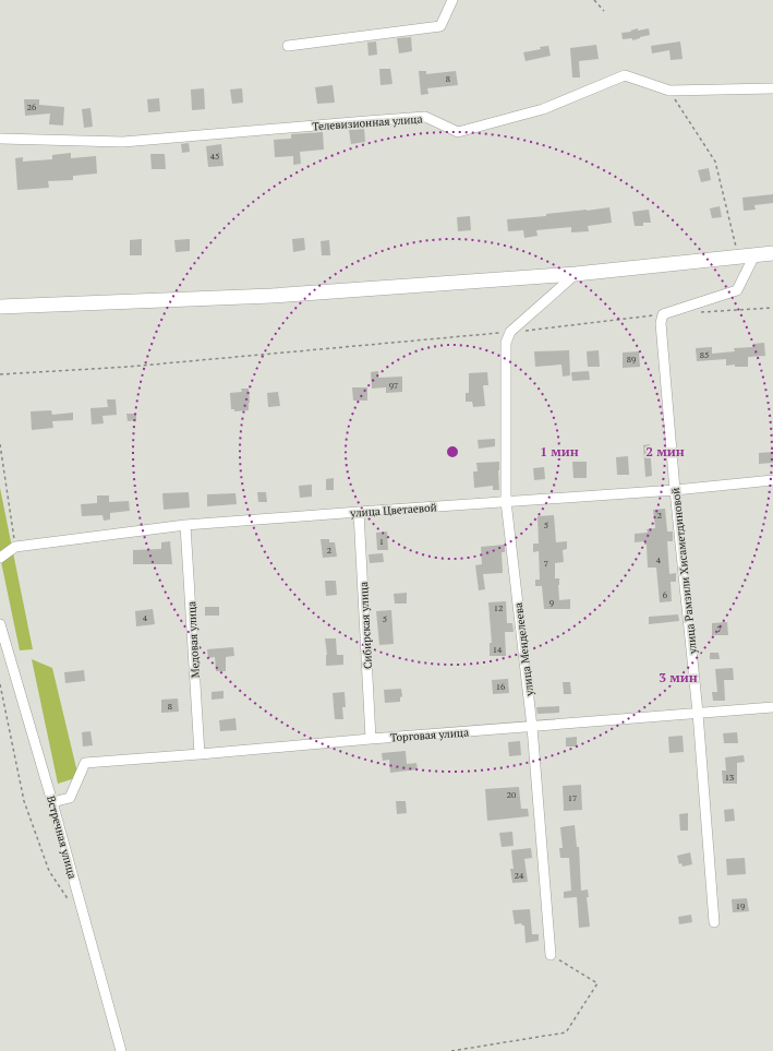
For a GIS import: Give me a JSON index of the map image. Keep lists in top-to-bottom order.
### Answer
{
  "streets": {
    "street": [
      "Телевизионная улица",
      "улица Цветаевой",
      "улица Рамзили Хисаметдиновой",
      "Сибирская улица",
      "Медовая улица",
      "улица Менделеева",
      "Торговая улица",
      "Встречная улица"
    ]
  },
  "crossings": [
    ["улица Цветаевой", "улица Рамзили Хисаметдиновой"],
    ["улица Цветаевой", "Сибирская улица"],
    ["улица Цветаевой", "Медовая улица"],
    ["улица Цветаевой", "улица Менделеева"],
    ["улица Рамзили Хисаметдиновой", "Торговая улица"],
    ["Сибирская улица", "Торговая улица"],
    ["Медовая улица", "Торговая улица"],
    ["улица Менделеева", "Торговая улица"],
    ["Торговая улица", "Встречная улица"]
  ],
  "house_numbers": [
    "8",
    "26",
    "45",
    "85",
    "89",
    "97",
    "2",
    "5",
    "1",
    "2",
    "4",
    "7",
    "6",
    "9",
    "12",
    "4",
    "5",
    "7",
    "14",
    "16",
    "8",
    "13",
    "20",
    "17",
    "24",
    "19"
  ],
  "rings": ["1 мин", "2 мин", "3 мин"]
}
